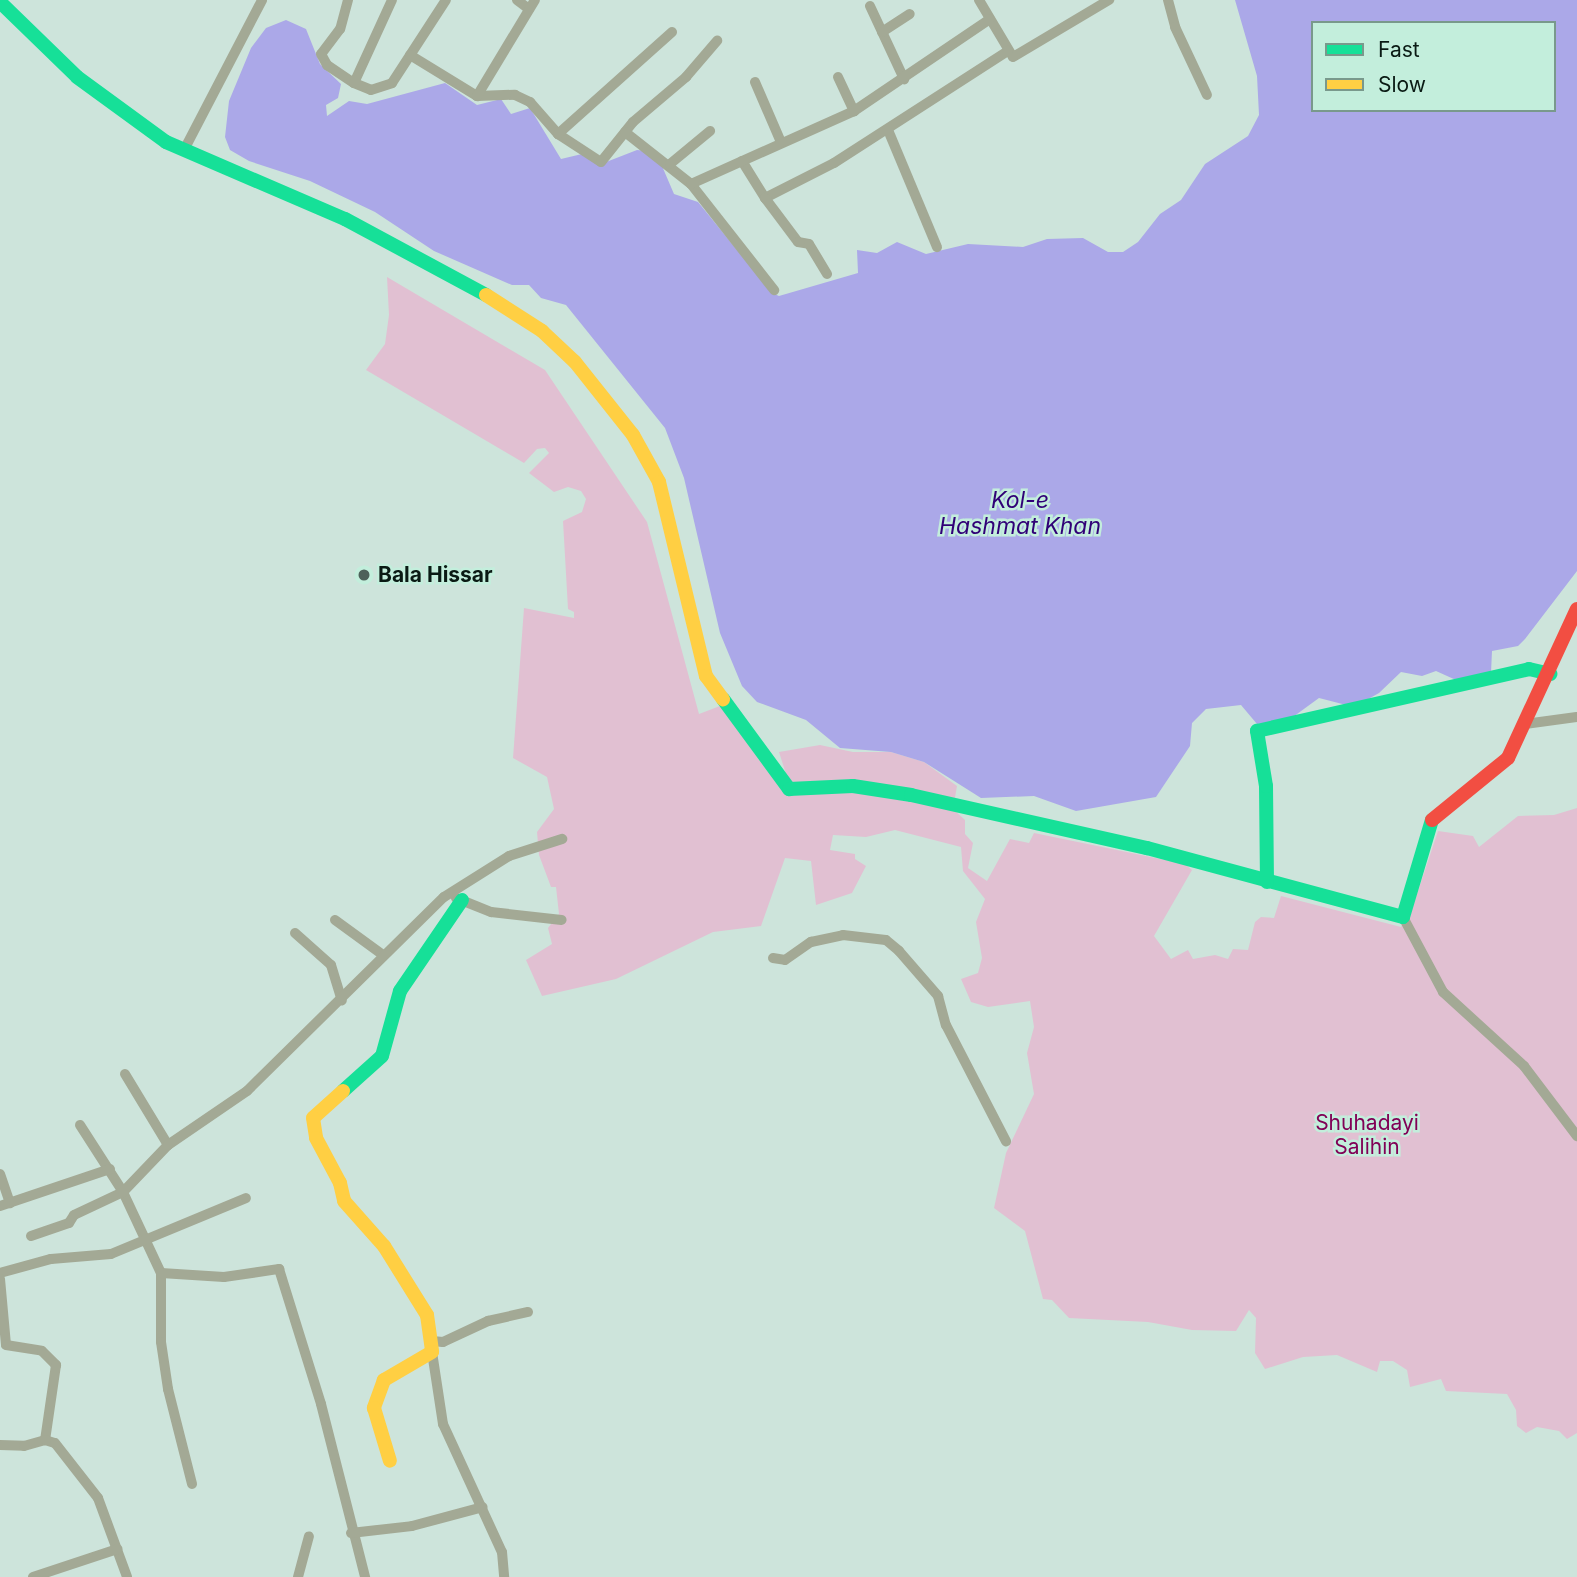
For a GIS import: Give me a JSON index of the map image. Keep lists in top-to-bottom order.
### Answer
{
  "water": ["Kol-e Hashmat Khan"],
  "parks": ["Shuhadayi Salihin"],
  "places": ["Bala Hissar"],
  "legend": ["Fast", "Slow"]
}
